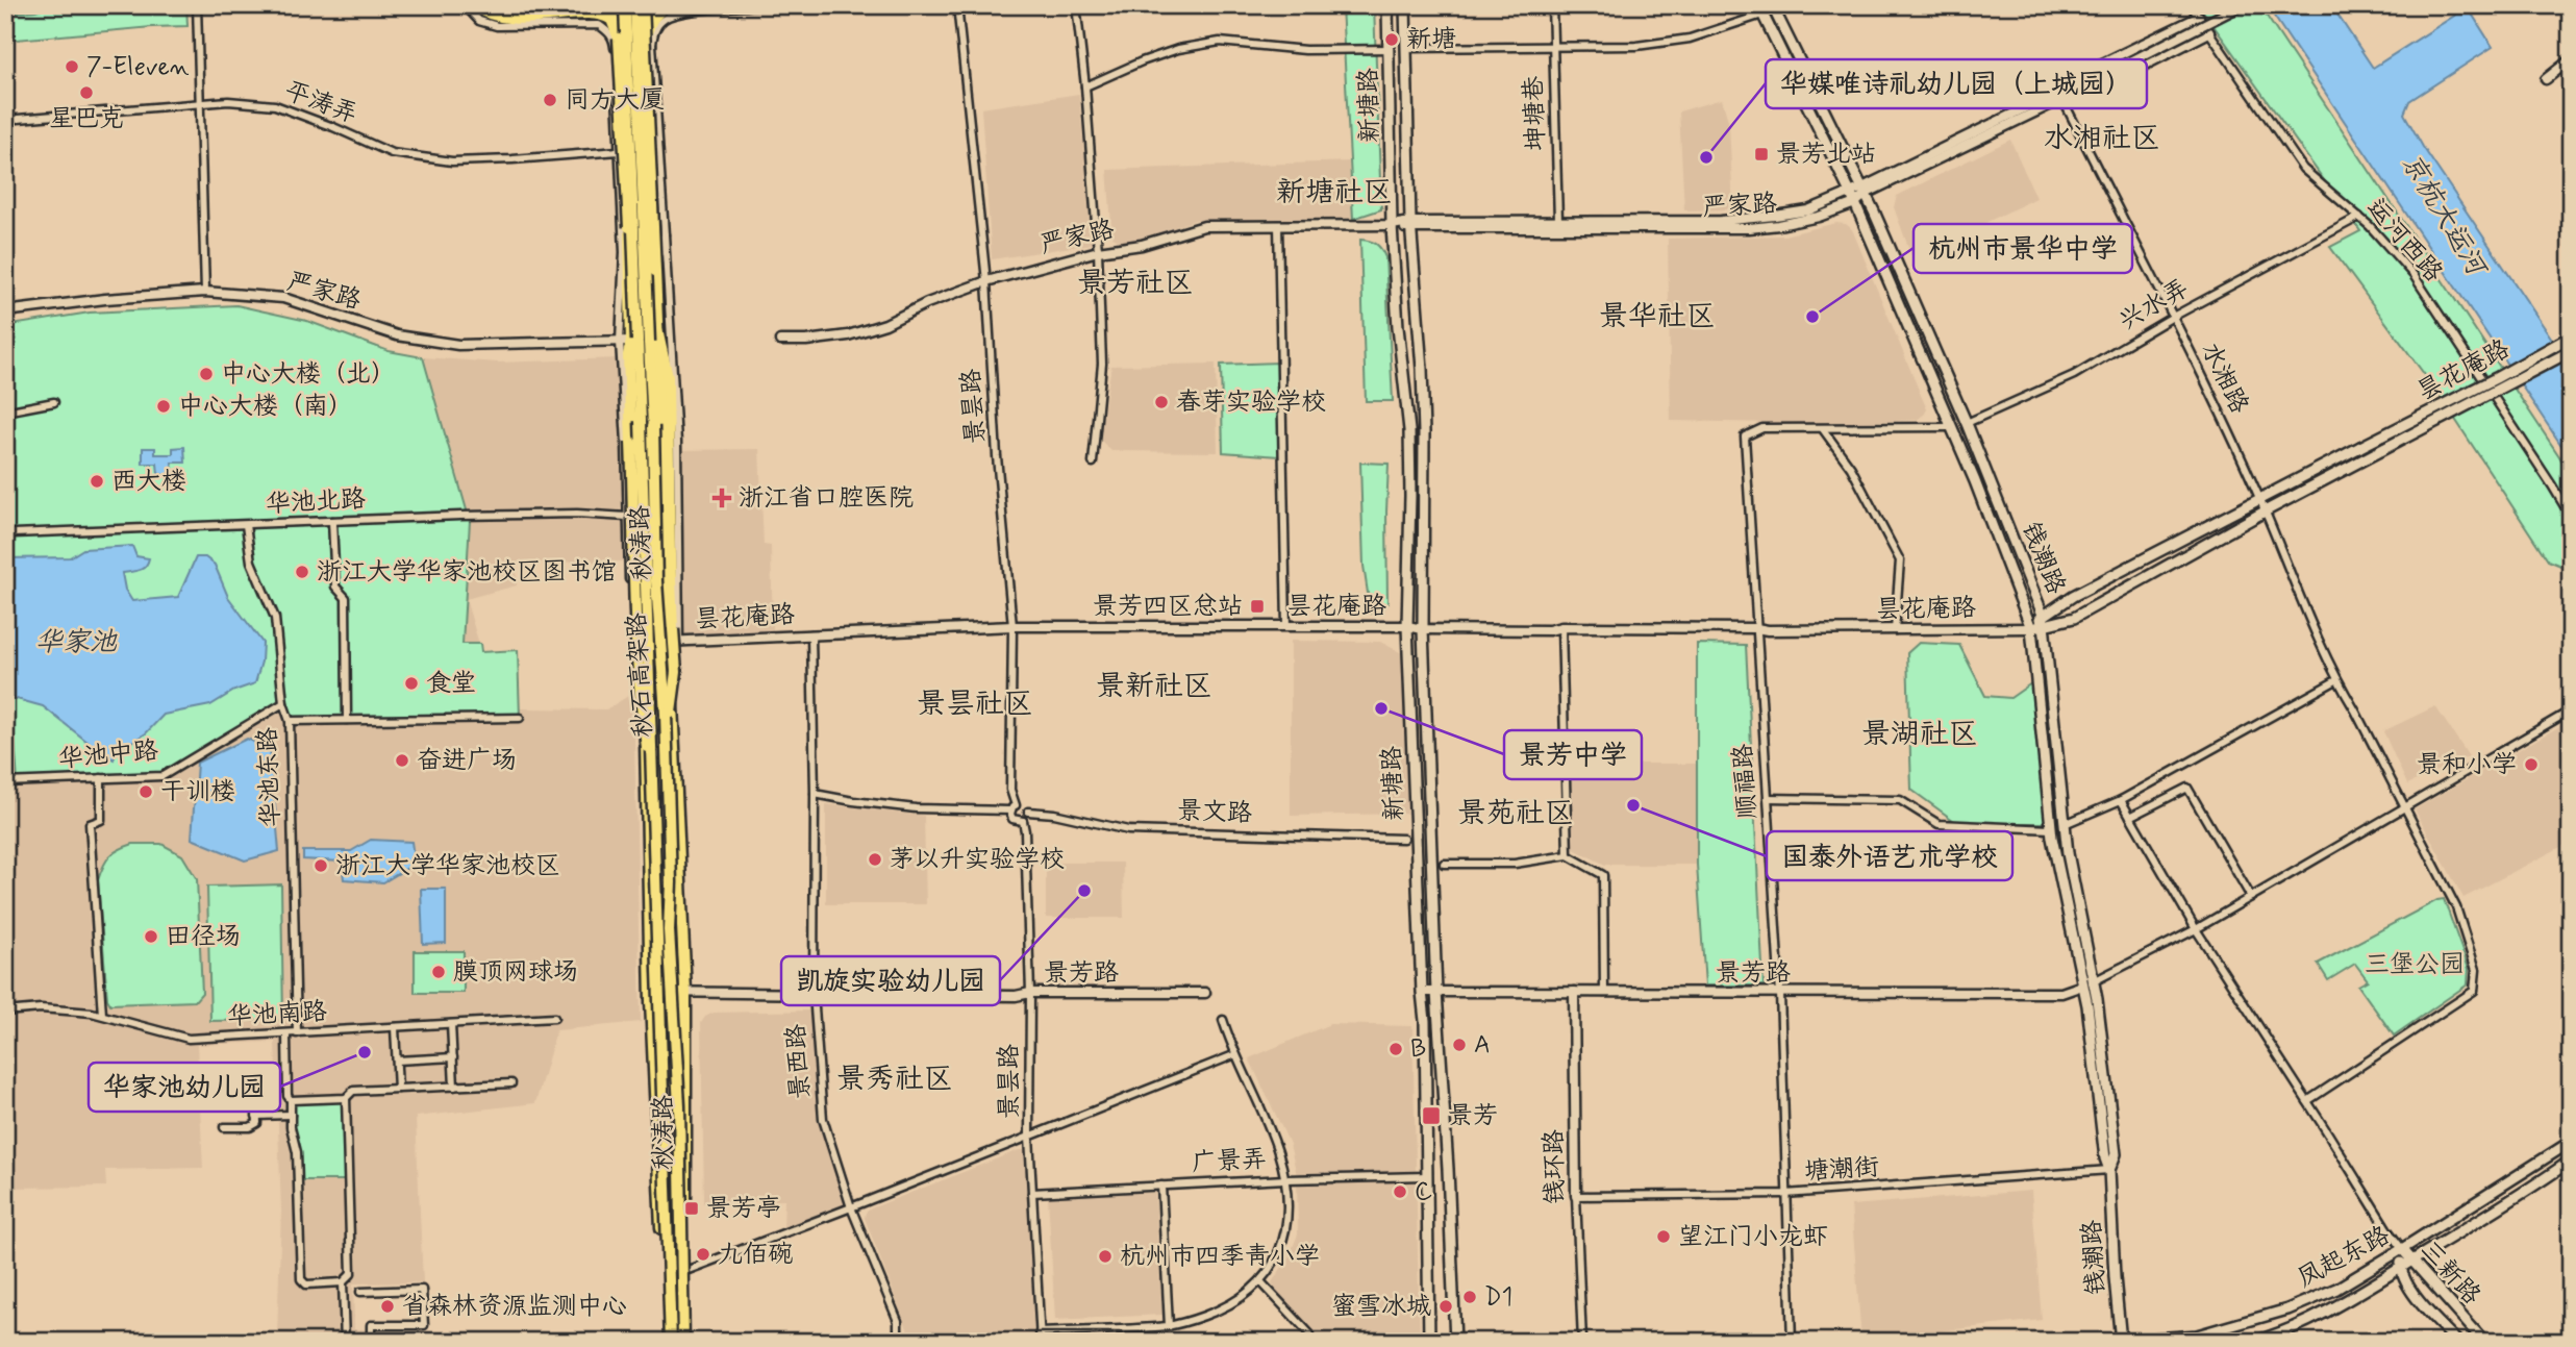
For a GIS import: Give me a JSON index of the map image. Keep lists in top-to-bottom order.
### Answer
{
  "streets": {
    "main road": [
      "新塘路",
      "昙花庵路",
      "秋涛路",
      "钱潮路",
      "秋石高架路",
      "凤起东路",
      "三新路"
    ],
    "street": [
      "平涛弄",
      "坤塘巷",
      "严家路",
      "运河西路",
      "兴水弄",
      "水湘路",
      "景昙路",
      "华池北路",
      "华池中路",
      "华池东路",
      "顺福路",
      "景文路",
      "景芳路",
      "华池南路",
      "景西路",
      "广景弄",
      "钱环路",
      "塘潮街"
    ]
  },
  "crossings": [
    ["新塘路", "严家路"],
    ["新塘路", "昙花庵路"],
    ["新塘路", "景芳路"],
    ["新塘路", "广景弄"],
    ["坤塘巷", "严家路"],
    ["严家路", "运河西路"],
    ["严家路", "水湘路"],
    ["严家路", "景昙路"],
    ["严家路", "秋涛路"],
    ["严家路", "钱潮路"],
    ["运河西路", "兴水弄"],
    ["兴水弄", "水湘路"],
    ["兴水弄", "钱潮路"],
    ["昙花庵路", "水湘路"],
    ["昙花庵路", "景昙路"],
    ["昙花庵路", "秋涛路"],
    ["昙花庵路", "钱潮路"],
    ["昙花庵路", "顺福路"],
    ["昙花庵路", "景西路"],
    ["景昙路", "景文路"],
    ["景昙路", "景芳路"],
    ["景昙路", "广景弄"],
    ["华池北路", "华池东路"],
    ["秋涛路", "秋石高架路"],
    ["秋涛路", "景芳路"],
    ["钱潮路", "景芳路"],
    ["钱潮路", "塘潮街"],
    ["钱潮路", "凤起东路"],
    ["华池中路", "华池东路"],
    ["华池东路", "华池南路"],
    ["顺福路", "景芳路"],
    ["顺福路", "塘潮街"],
    ["景芳路", "景西路"],
    ["景芳路", "钱环路"],
    ["钱环路", "塘潮街"],
    ["凤起东路", "三新路"]
  ],
  "districts": [
    "水湘社区",
    "新塘社区",
    "景芳社区",
    "景华社区",
    "景新社区",
    "景昙社区",
    "景湖社区",
    "景苑社区",
    "景秀社区"
  ],
  "water": ["京杭大运河", "华家池"],
  "parks": ["三堡公园"],
  "places": {
    "other": [
      "新塘",
      "7-Eleven",
      "星巴克",
      "同方大厦",
      "华媒唯诗礼幼儿园（上城园）",
      "杭州市景华中学",
      "中心大楼（北）",
      "春芽实验学校",
      "中心大楼（南）",
      "西大楼",
      "浙江大学华家池校区图书馆",
      "食堂",
      "景芳中学",
      "奋进广场",
      "景和小学",
      "干训楼",
      "国泰外语艺术学校",
      "茅以升实验学校",
      "浙江大学华家池校区",
      "凯旋实验幼儿园",
      "田径场",
      "膜顶网球场",
      "A",
      "B",
      "华家池幼儿园",
      "C",
      "望江门小龙虾",
      "九佰碗",
      "杭州市四季青小学",
      "D1",
      "省森林资源监测中心",
      "蜜雪冰城"
    ],
    "transit": [
      "景芳北站",
      "景芳四区总站",
      "景芳",
      "景芳亭"
    ],
    "health": ["浙江省口腔医院"]
  }
}
